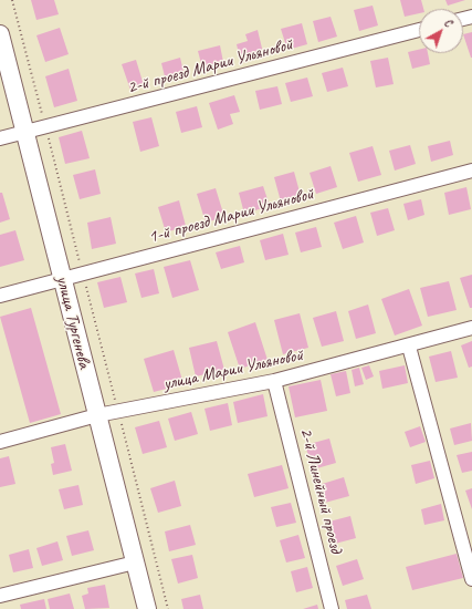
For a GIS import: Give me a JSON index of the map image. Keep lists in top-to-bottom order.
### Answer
{
  "streets": {
    "street": [
      "2-й проезд Марии Ульяновой",
      "1-й проезд Марии Ульяновой",
      "улица Тургенева",
      "улица Марии Ульяновой",
      "2-й Линейный проезд"
    ]
  },
  "crossings": [
    ["2-й проезд Марии Ульяновой", "улица Тургенева"],
    ["1-й проезд Марии Ульяновой", "улица Тургенева"],
    ["улица Тургенева", "улица Марии Ульяновой"],
    ["улица Марии Ульяновой", "2-й Линейный проезд"]
  ],
  "north": "top right"
}
